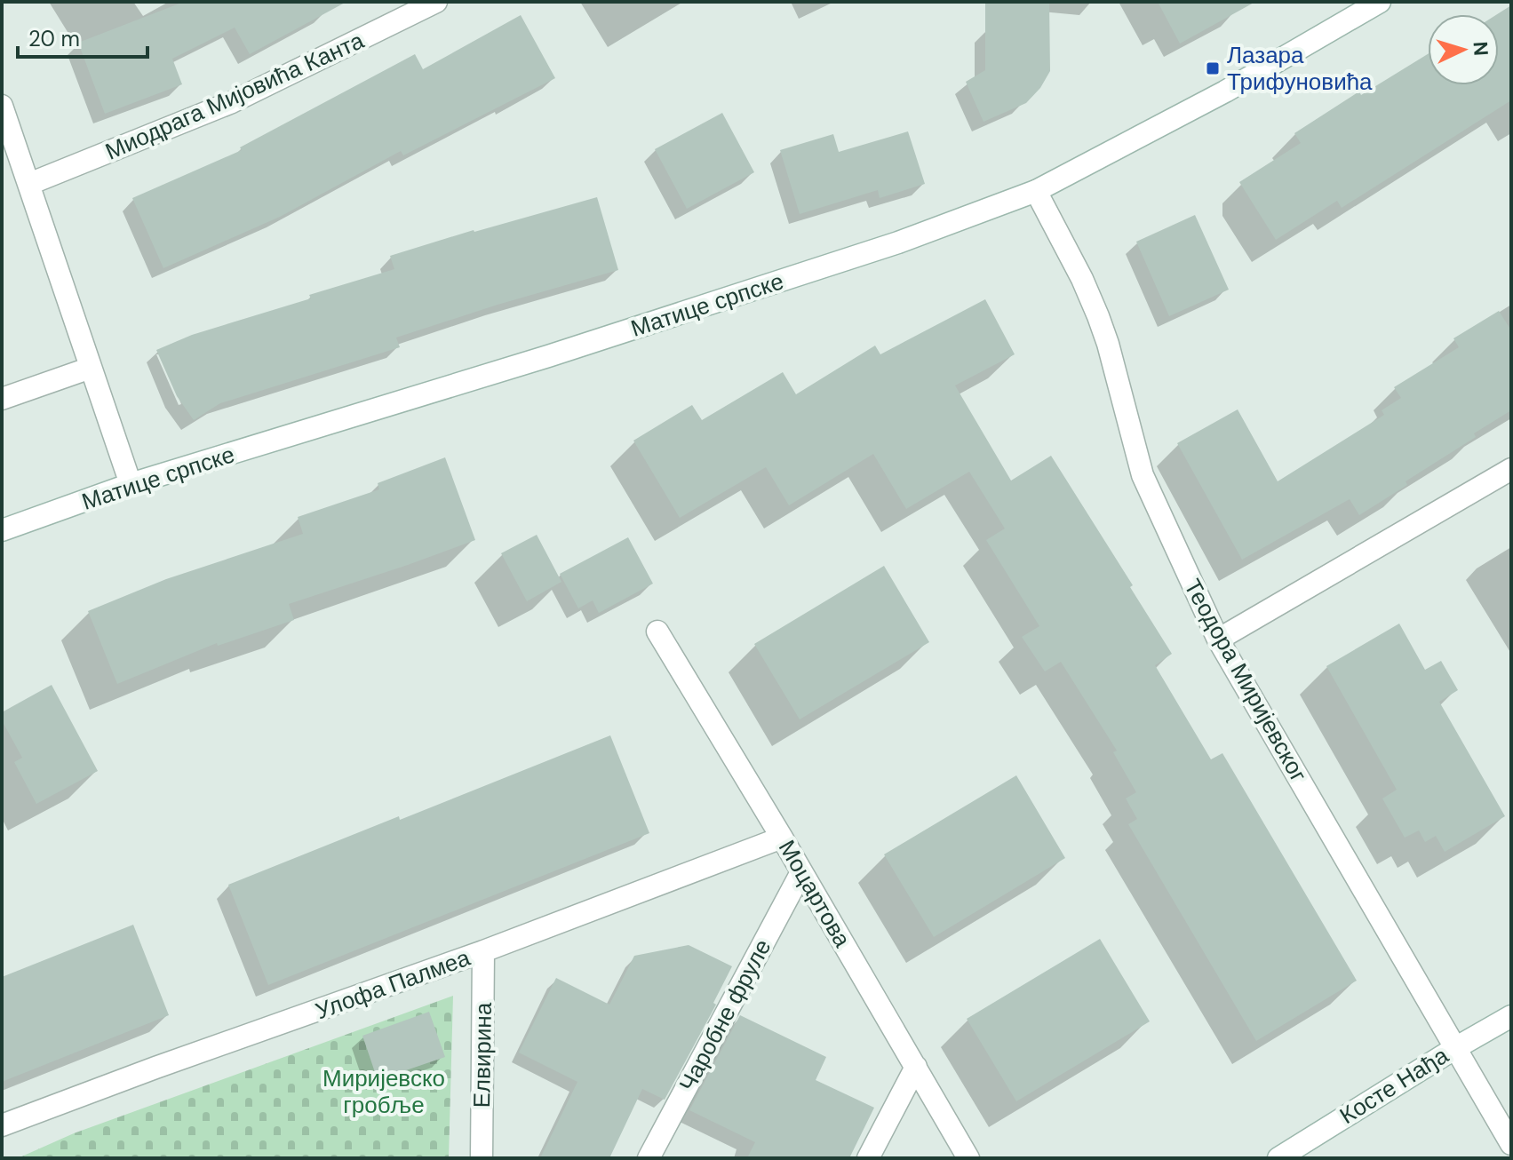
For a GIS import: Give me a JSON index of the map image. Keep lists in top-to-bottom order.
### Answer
{
  "streets": {
    "street": [
      "Миодрага Мијовића Канта",
      "Матице српске",
      "Теодора Миријевског",
      "Моцартова",
      "Улофа Палмеа",
      "Чаробне фруле",
      "Елвирина",
      "Косте Нађа"
    ]
  },
  "crossings": [
    ["Матице српске", "Теодора Миријевског"],
    ["Теодора Миријевског", "Косте Нађа"],
    ["Моцартова", "Улофа Палмеа"],
    ["Моцартова", "Чаробне фруле"],
    ["Улофа Палмеа", "Елвирина"]
  ],
  "parks": ["Миријевско гробље"],
  "places": {
    "transit": ["Лазара Трифуновића"]
  },
  "scale_bar": "20 m",
  "north": "right"
}
